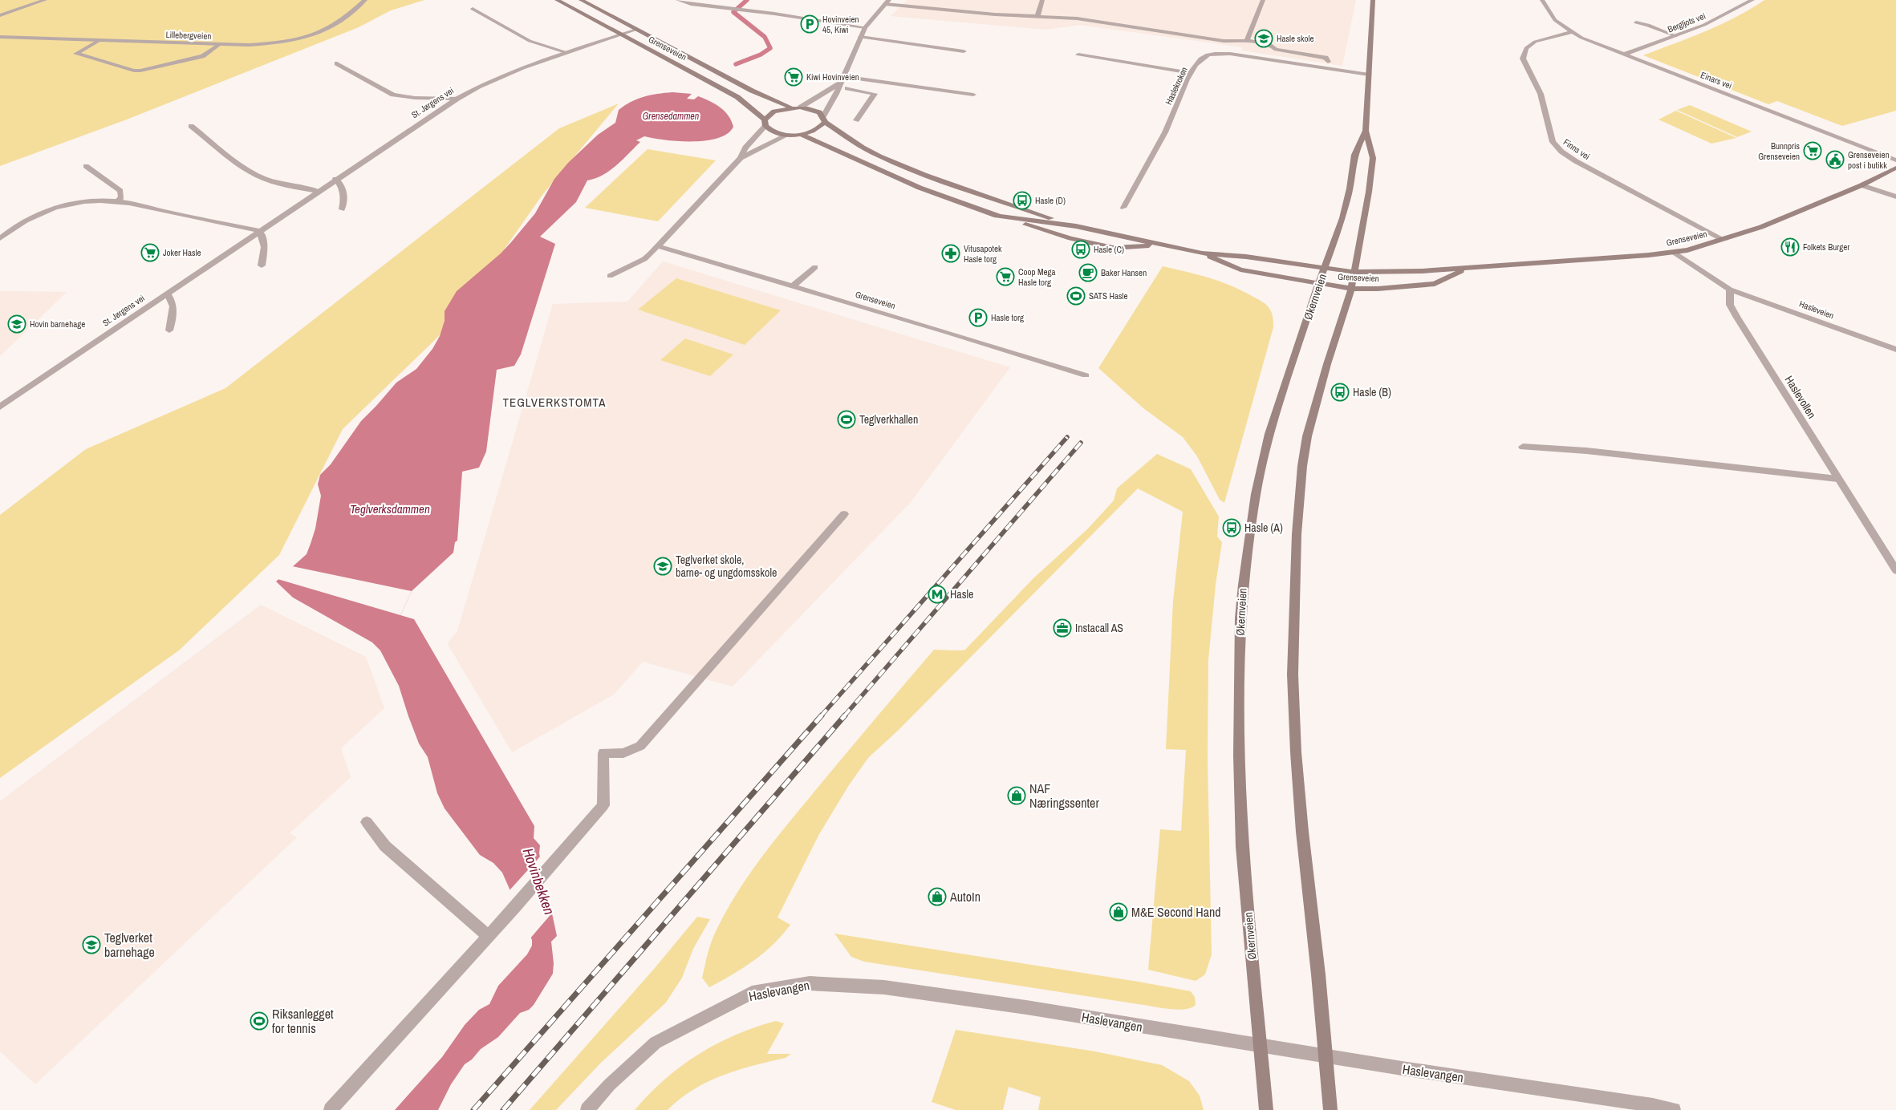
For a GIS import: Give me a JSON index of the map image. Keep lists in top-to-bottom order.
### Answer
{
  "streets": {
    "main road": ["Grenseveien", "Økernveien"],
    "street": [
      "Bergljots vei",
      "Lillebergveien",
      "Einars vei",
      "Haslekroken",
      "St. Jørgens vei",
      "Finns vei",
      "Hasleveien",
      "Haslevollen",
      "Haslevangen"
    ]
  },
  "crossings": [
    ["Bergljots vei", "Einars vei"],
    ["Grenseveien", "St. Jørgens vei"],
    ["Grenseveien", "Finns vei"],
    ["Grenseveien", "Økernveien"],
    ["Einars vei", "Finns vei"],
    ["Haslekroken", "Økernveien"],
    ["Økernveien", "Haslevangen"],
    ["Hasleveien", "Haslevollen"]
  ],
  "districts": ["TEGLVERKSTOMTA"],
  "water": ["Grensedammen", "Teglverksdammen", "Hovinbekken"],
  "places": {
    "parking": ["Hovinveien 45, Kiwi", "Hasle torg"],
    "school or university": [
      "Hasle skole",
      "Hovin barnehage",
      "Teglverket skole, barne- og ungdomsskole",
      "Teglverket barnehage"
    ],
    "supermarket": [
      "Kiwi Hovinveien",
      "Bunnpris Grenseveien",
      "Joker Hasle",
      "Coop Mega Hasle torg"
    ],
    "public building": ["Grenseveien post i butikk"],
    "bus stop": [
      "Hasle (D)",
      "Hasle (C)",
      "Hasle (B)",
      "Hasle (A)"
    ],
    "restaurant": ["Folkets Burger"],
    "pharmacy": ["Vitusapotek Hasle torg"],
    "cafe": ["Baker Hansen"],
    "sports": ["SATS Hasle", "Teglverkhallen", "Riksanlegget for tennis"],
    "metro station": ["Hasle"],
    "office": ["Instacall AS"],
    "shop": ["NAF Næringssenter", "AutoIn", "M&E Second Hand"]
  }
}
